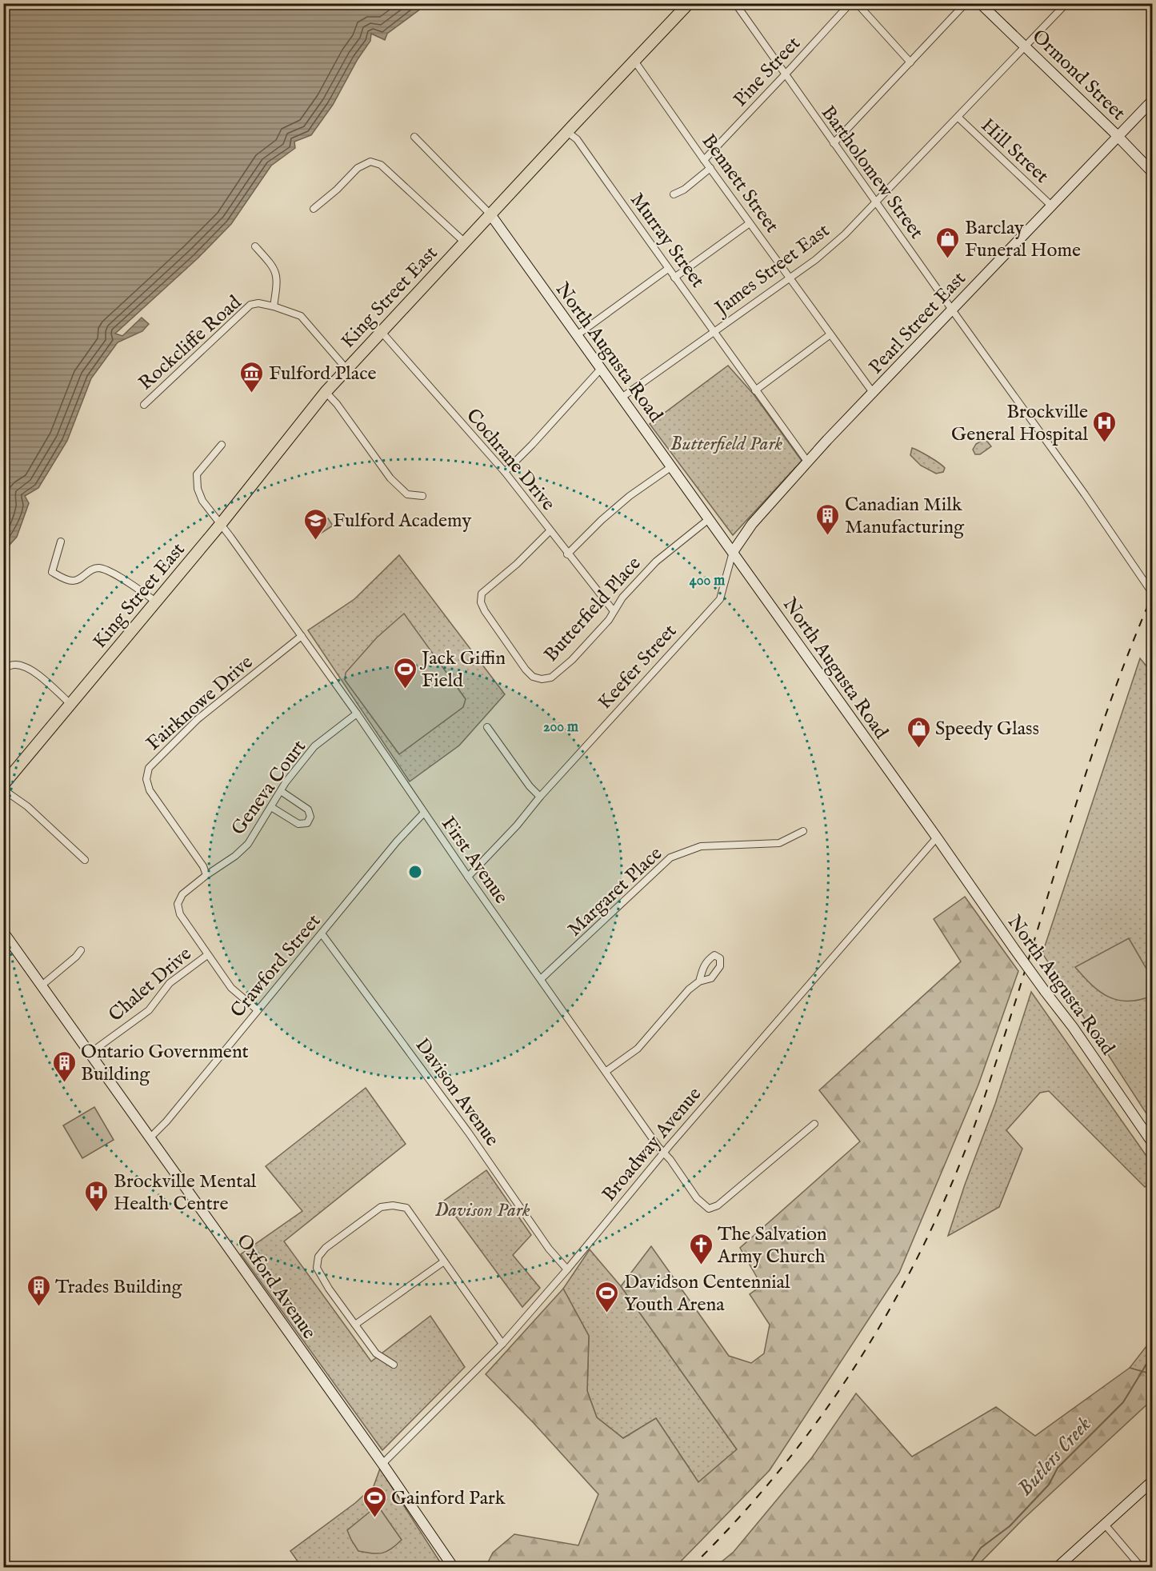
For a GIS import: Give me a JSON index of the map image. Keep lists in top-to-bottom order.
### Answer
{
  "streets": {
    "main road": ["King Street East"],
    "street": [
      "Pine Street",
      "Ormond Street",
      "Hill Street",
      "Bartholomew Street",
      "Bennett Street",
      "Murray Street",
      "James Street East",
      "Pearl Street East",
      "Rockcliffe Road",
      "North Augusta Road",
      "Cochrane Drive",
      "Butterfield Place",
      "Keefer Street",
      "Fairknowe Drive",
      "Geneva Court",
      "First Avenue",
      "Margaret Place",
      "Crawford Street",
      "Chalet Drive",
      "Davison Avenue",
      "Broadway Avenue",
      "Oxford Avenue"
    ]
  },
  "crossings": [
    ["Pine Street", "Bartholomew Street"],
    ["Pine Street", "Bennett Street"],
    ["Ormond Street", "James Street East"],
    ["Ormond Street", "Pearl Street East"],
    ["Hill Street", "James Street East"],
    ["Hill Street", "Pearl Street East"],
    ["Bartholomew Street", "James Street East"],
    ["Bartholomew Street", "Pearl Street East"],
    ["Bennett Street", "James Street East"],
    ["Bennett Street", "King Street East"],
    ["Bennett Street", "Pearl Street East"],
    ["Murray Street", "James Street East"],
    ["Murray Street", "King Street East"],
    ["Murray Street", "Pearl Street East"],
    ["James Street East", "North Augusta Road"],
    ["King Street East", "Rockcliffe Road"],
    ["King Street East", "North Augusta Road"],
    ["King Street East", "Cochrane Drive"],
    ["King Street East", "First Avenue"],
    ["Pearl Street East", "North Augusta Road"],
    ["Pearl Street East", "Keefer Street"],
    ["North Augusta Road", "Butterfield Place"],
    ["North Augusta Road", "Keefer Street"],
    ["North Augusta Road", "Broadway Avenue"],
    ["Cochrane Drive", "Butterfield Place"],
    ["Keefer Street", "First Avenue"],
    ["Fairknowe Drive", "Geneva Court"],
    ["Fairknowe Drive", "First Avenue"],
    ["Geneva Court", "First Avenue"],
    ["Geneva Court", "Crawford Street"],
    ["Geneva Court", "Chalet Drive"],
    ["First Avenue", "Margaret Place"],
    ["First Avenue", "Crawford Street"],
    ["First Avenue", "Broadway Avenue"],
    ["Crawford Street", "Davison Avenue"],
    ["Crawford Street", "Oxford Avenue"],
    ["Chalet Drive", "Oxford Avenue"],
    ["Davison Avenue", "Broadway Avenue"],
    ["Broadway Avenue", "Oxford Avenue"]
  ],
  "water": ["Butlers Creek"],
  "parks": ["Butterfield Park", "Davison Park"],
  "places": {
    "shop": ["Barclay Funeral Home", "Speedy Glass"],
    "museum": ["Fulford Place"],
    "hospital": ["Brockville General Hospital", "Brockville Mental Health Centre"],
    "building": ["Canadian Milk Manufacturing", "Ontario Government Building", "Trades Building"],
    "school or university": ["Fulford Academy"],
    "sports": ["Jack Giffin Field", "Davidson Centennial Youth Arena", "Gainford Park"],
    "church": ["The Salvation Army Church"]
  },
  "rings": ["400 m", "200 m"]
}
